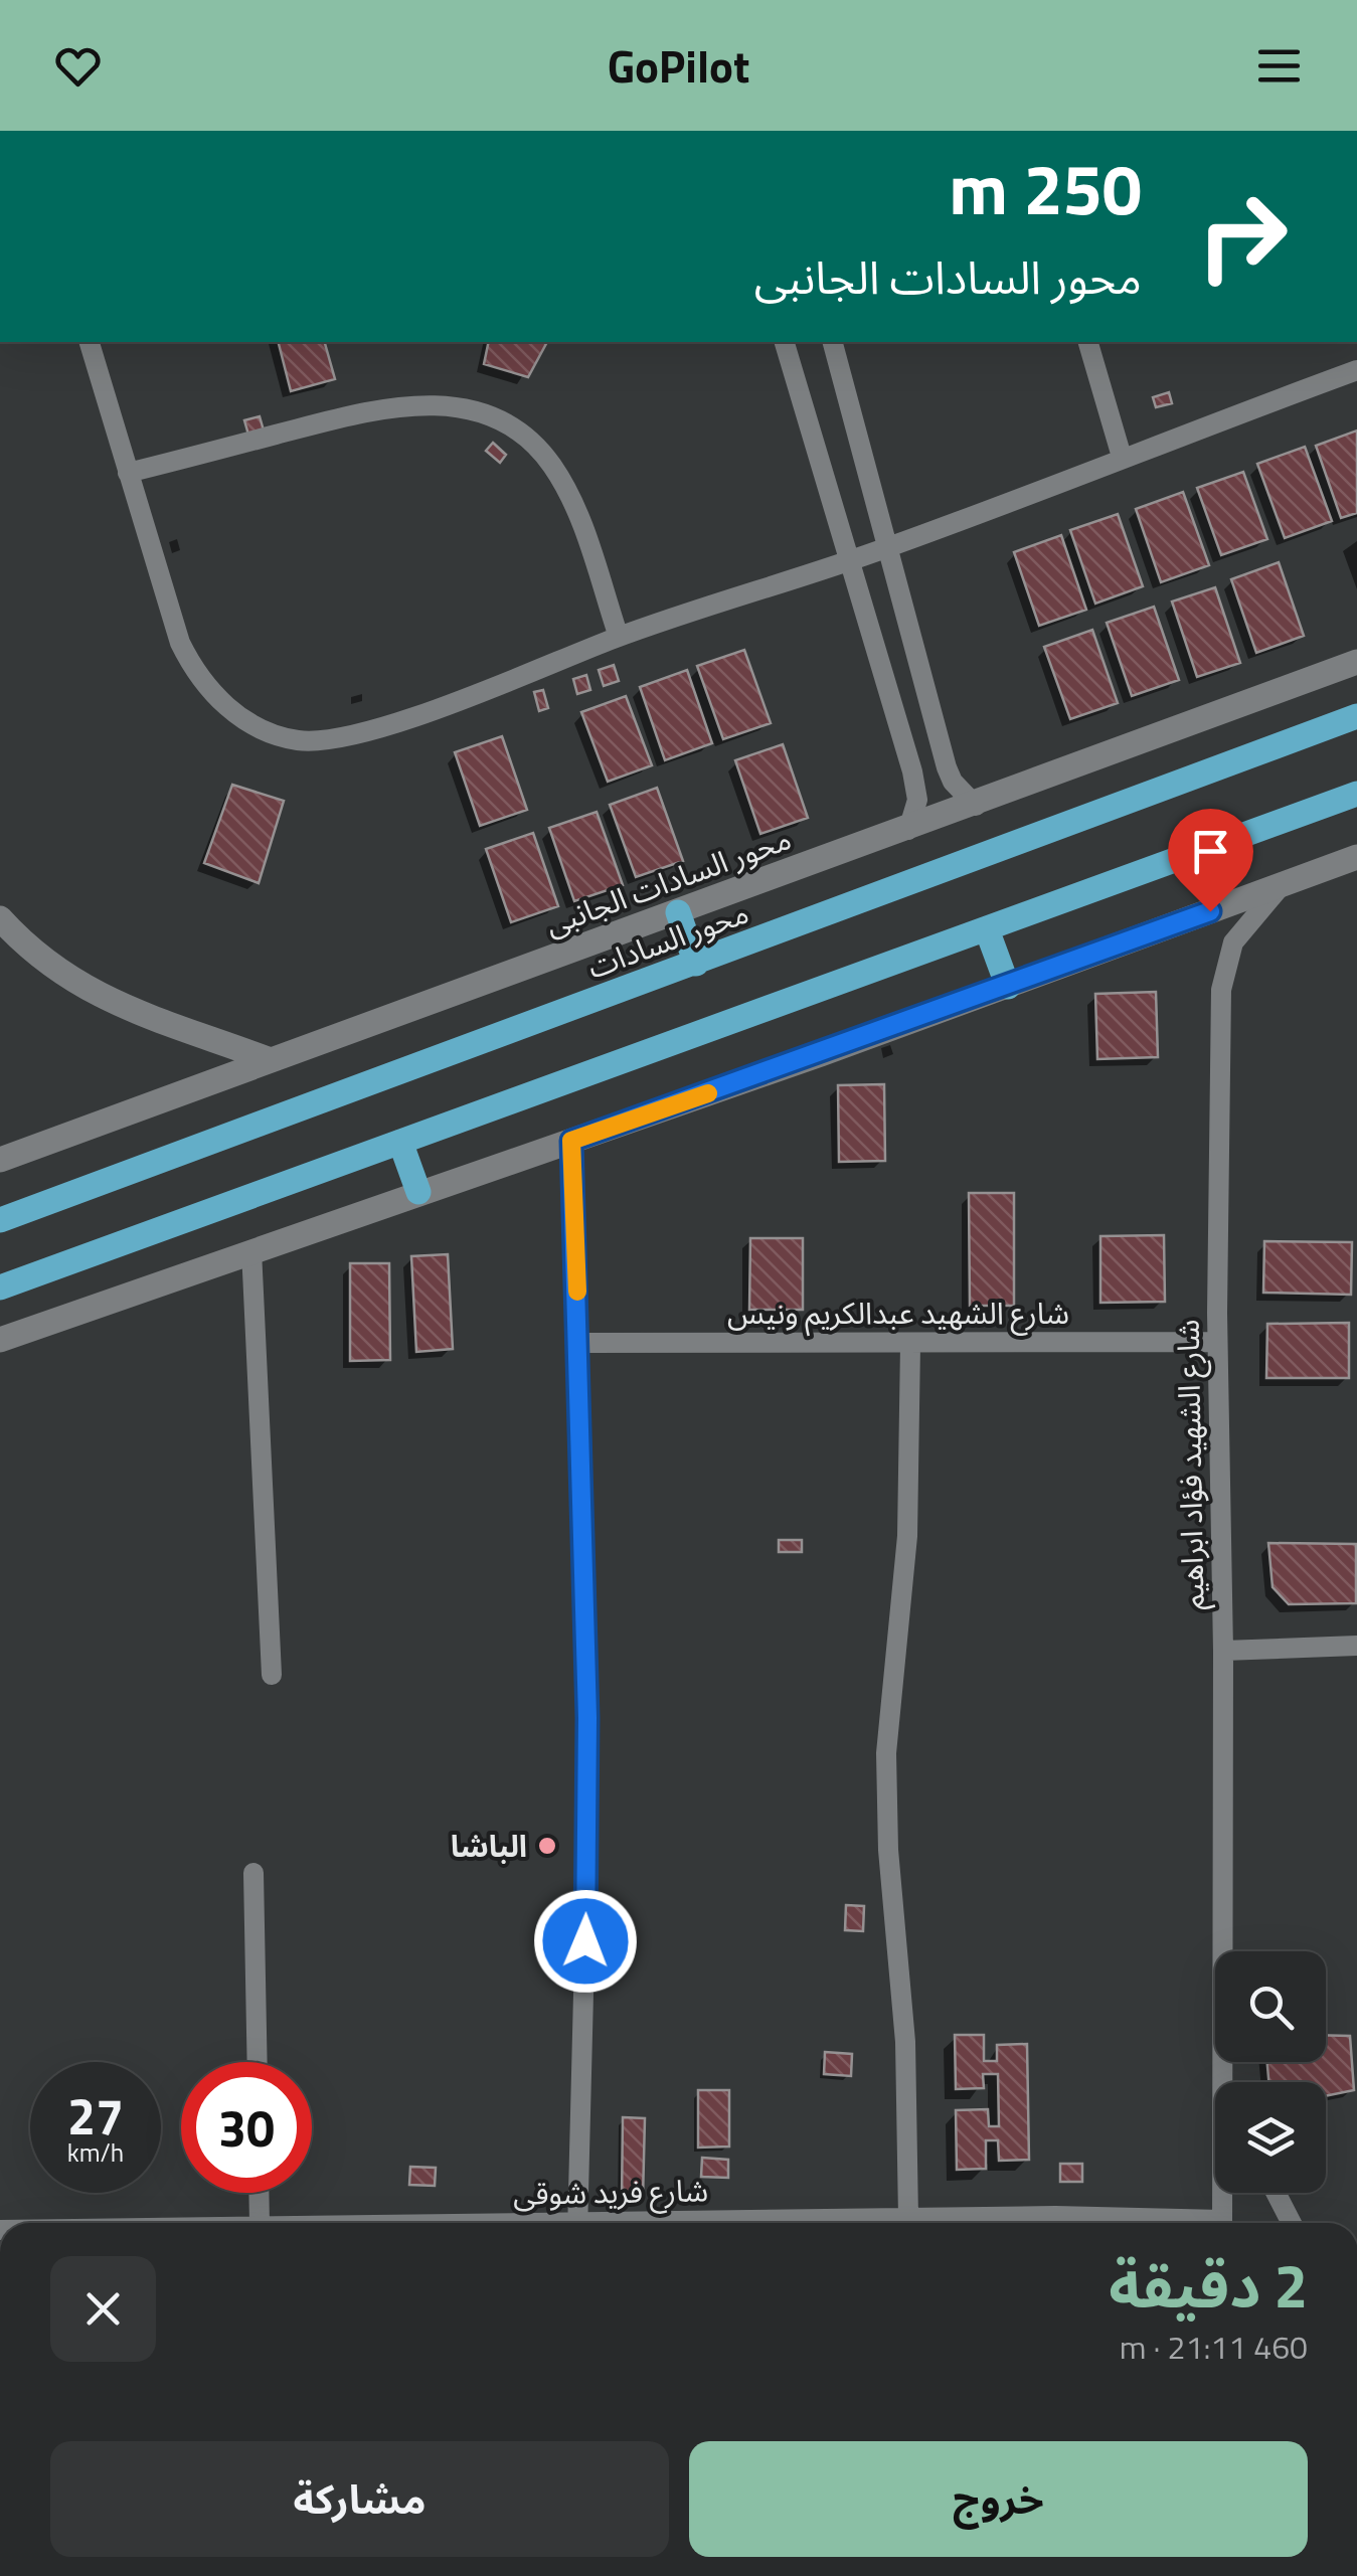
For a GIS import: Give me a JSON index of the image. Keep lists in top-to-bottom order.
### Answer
{
  "streets": {
    "main road": ["محور السادات"],
    "street": [
      "محور السادات الجانبى",
      "شارع الشهيد عبدالكريم ونيس",
      "شارع الشهيد فؤاد ابراهيم",
      "شارع فريد شوقى"
    ]
  },
  "crossings": [
    ["شارع الشهيد عبدالكريم ونيس", "شارع الشهيد فؤاد ابراهيم"]
  ],
  "places": ["الباشا"],
  "page": {
    "header": "GoPilot",
    "turn": ["250 m", "محور السادات الجانبى"],
    "speed": "27 km/h",
    "limit": "30",
    "heading": ["2 دقيقة", "460 m · 21:11"],
    "buttons": ["خروج", "مشاركة"]
  }
}
